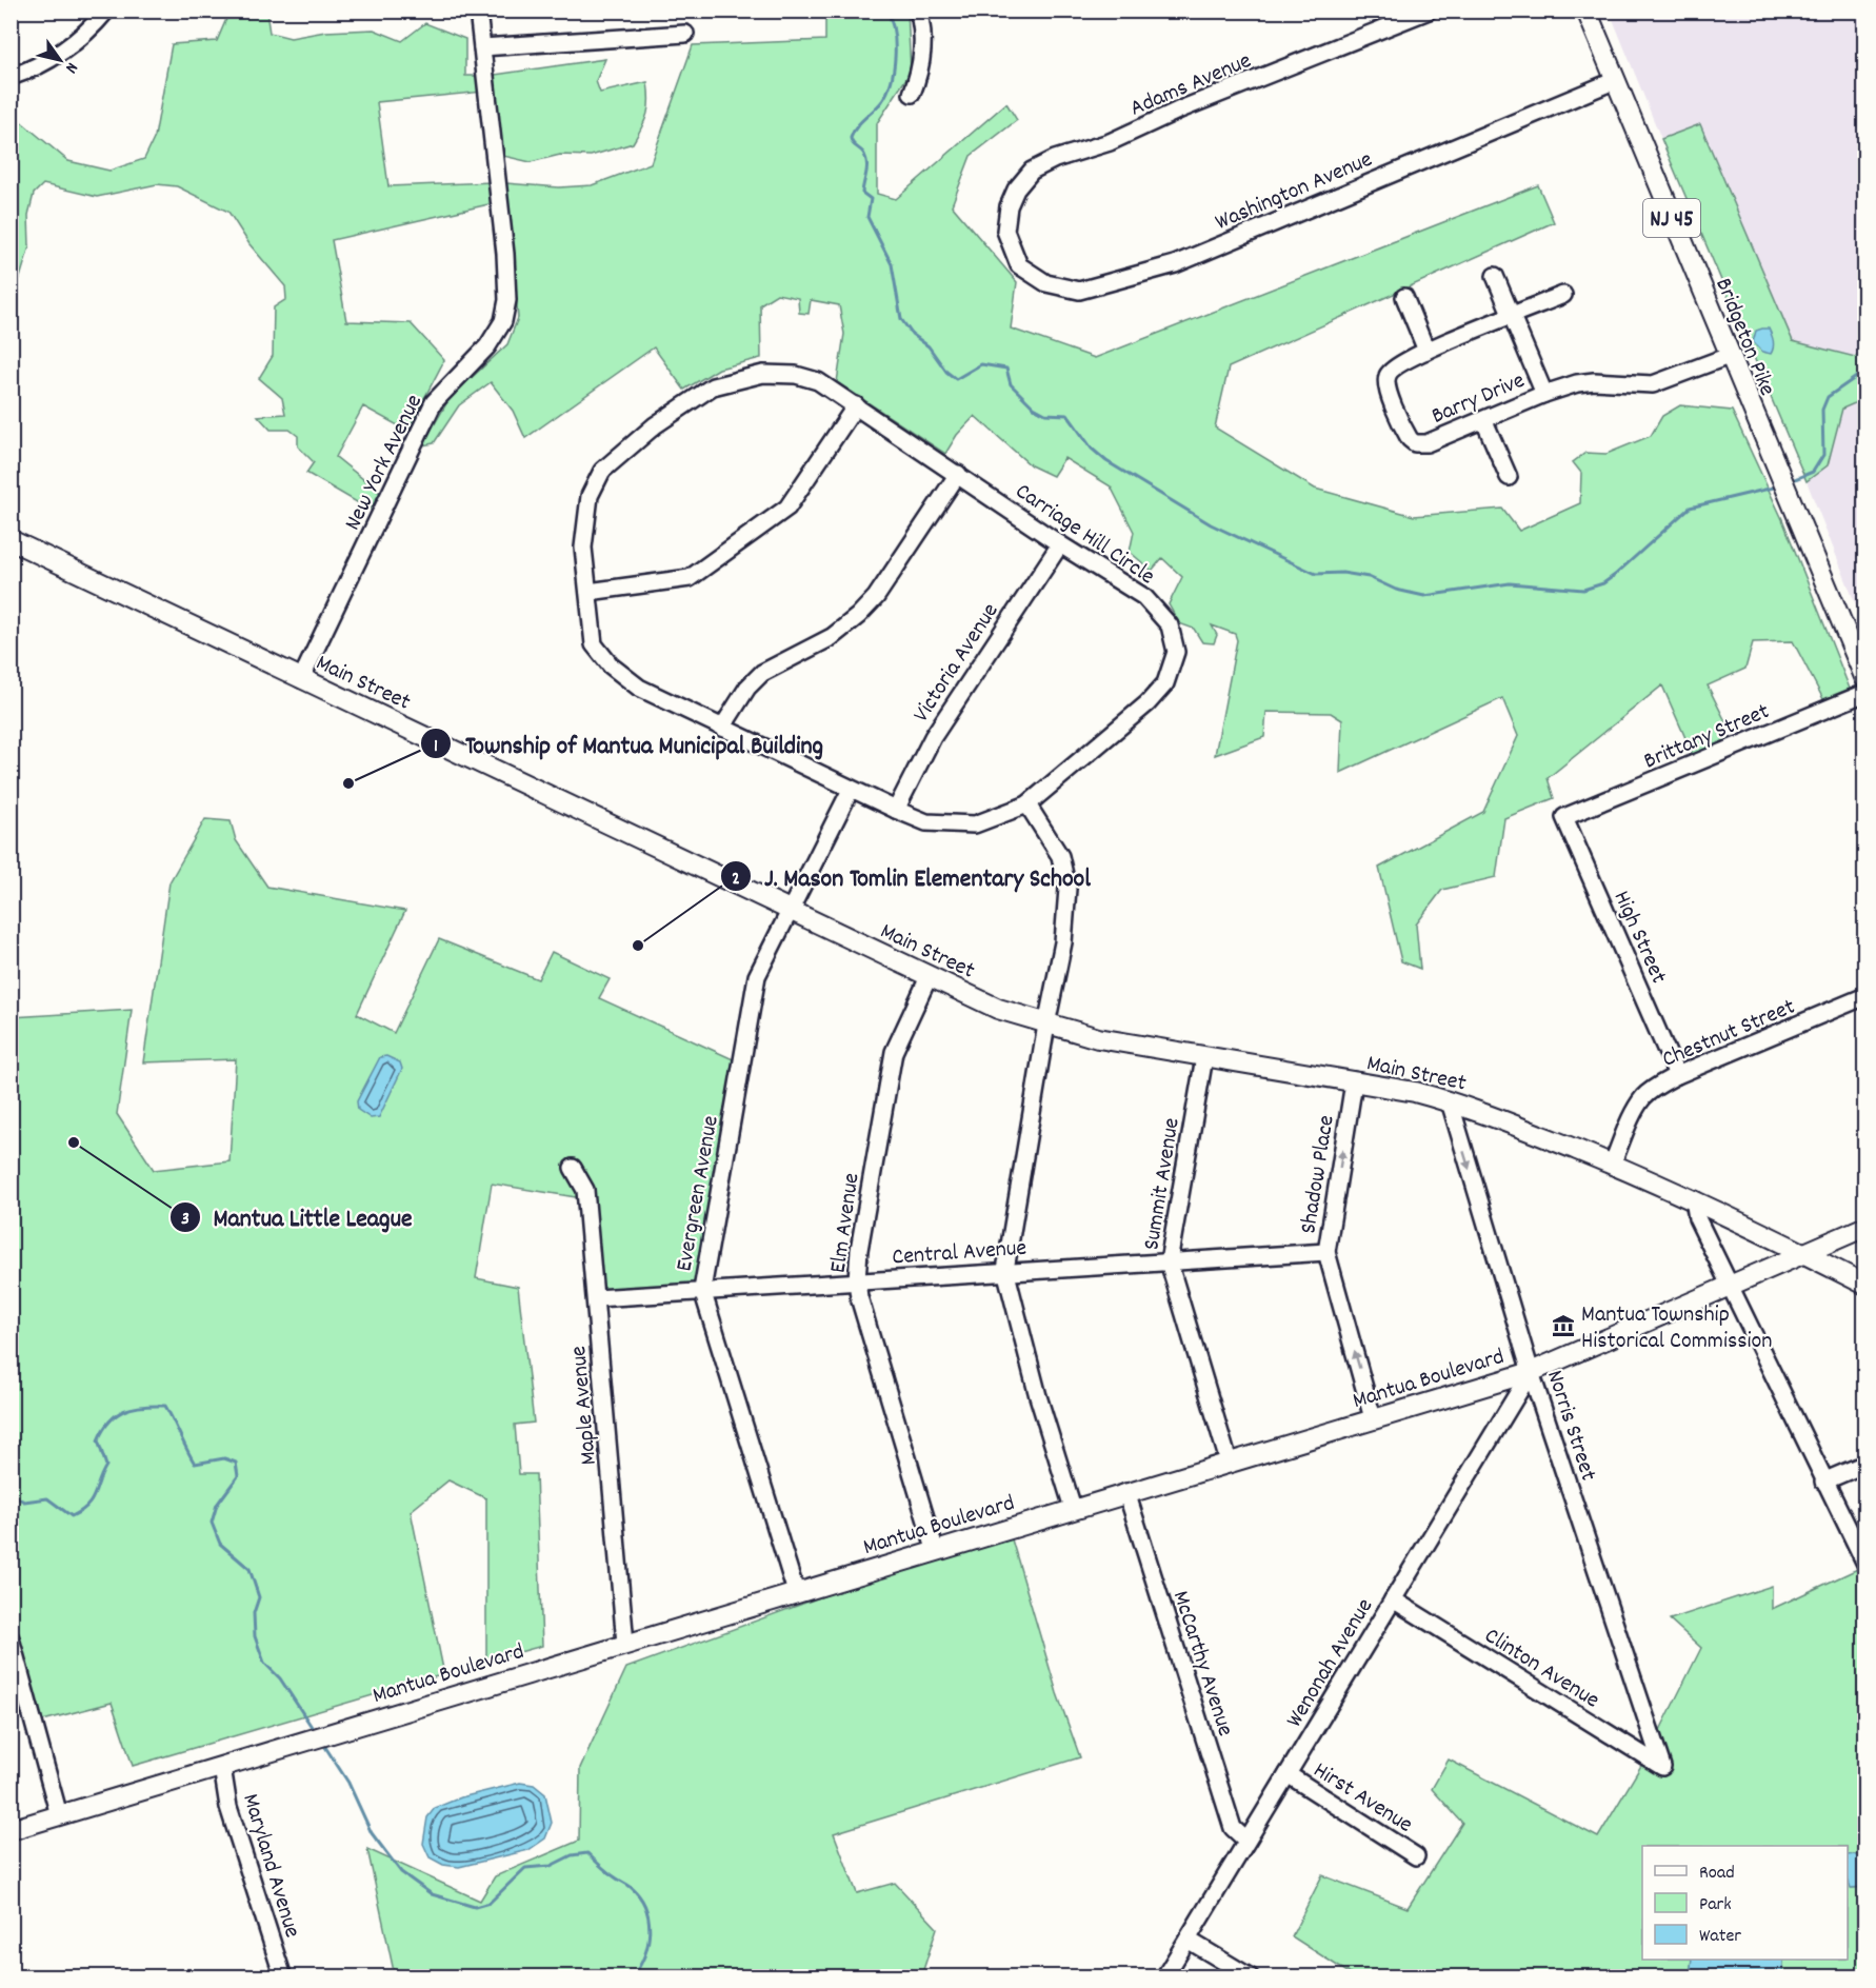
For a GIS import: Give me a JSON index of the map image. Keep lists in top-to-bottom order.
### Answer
{
  "streets": {
    "main road": [
      "NJ 45",
      "Bridgeton Pike",
      "Main Street",
      "Mantua Boulevard"
    ],
    "street": [
      "Adams Avenue",
      "Washington Avenue",
      "Barry Drive",
      "New York Avenue",
      "Carriage Hill Circle",
      "Victoria Avenue",
      "Brittany Street",
      "High Street",
      "Chestnut Street",
      "Shadow Place",
      "Summit Avenue",
      "Evergreen Avenue",
      "Elm Avenue",
      "Central Avenue",
      "Maple Avenue",
      "Norris Street",
      "Wenonah Avenue",
      "McCarthy Avenue",
      "Clinton Avenue",
      "Hirst Avenue",
      "Maryland Avenue"
    ]
  },
  "crossings": [
    ["Adams Avenue", "Washington Avenue"],
    ["Washington Avenue", "Bridgeton Pike"],
    ["Bridgeton Pike", "Barry Drive"],
    ["New York Avenue", "Main Street"],
    ["Carriage Hill Circle", "Victoria Avenue"],
    ["Carriage Hill Circle", "Evergreen Avenue"],
    ["Main Street", "Chestnut Street"],
    ["Main Street", "Shadow Place"],
    ["Main Street", "Summit Avenue"],
    ["Main Street", "Evergreen Avenue"],
    ["Main Street", "Elm Avenue"],
    ["Main Street", "Mantua Boulevard"],
    ["Main Street", "Norris Street"],
    ["Brittany Street", "High Street"],
    ["High Street", "Chestnut Street"],
    ["Shadow Place", "Central Avenue"],
    ["Shadow Place", "Mantua Boulevard"],
    ["Summit Avenue", "Central Avenue"],
    ["Summit Avenue", "Mantua Boulevard"],
    ["Evergreen Avenue", "Central Avenue"],
    ["Evergreen Avenue", "Mantua Boulevard"],
    ["Elm Avenue", "Central Avenue"],
    ["Elm Avenue", "Mantua Boulevard"],
    ["Central Avenue", "Maple Avenue"],
    ["Mantua Boulevard", "Maple Avenue"],
    ["Mantua Boulevard", "Norris Street"],
    ["Mantua Boulevard", "Wenonah Avenue"],
    ["Mantua Boulevard", "McCarthy Avenue"],
    ["Mantua Boulevard", "Maryland Avenue"],
    ["Norris Street", "Wenonah Avenue"],
    ["Norris Street", "Clinton Avenue"],
    ["Wenonah Avenue", "McCarthy Avenue"],
    ["Wenonah Avenue", "Clinton Avenue"],
    ["Wenonah Avenue", "Hirst Avenue"]
  ],
  "one_way": ["Shadow Place", "Norris Street"],
  "places": {
    "other": ["Township of Mantua Municipal Building", "J. Mason Tomlin Elementary School", "Mantua Little League"],
    "museum": ["Mantua Township Historical Commission"]
  },
  "legend": ["Road", "Park", "Water"],
  "north": "bottom right"
}
